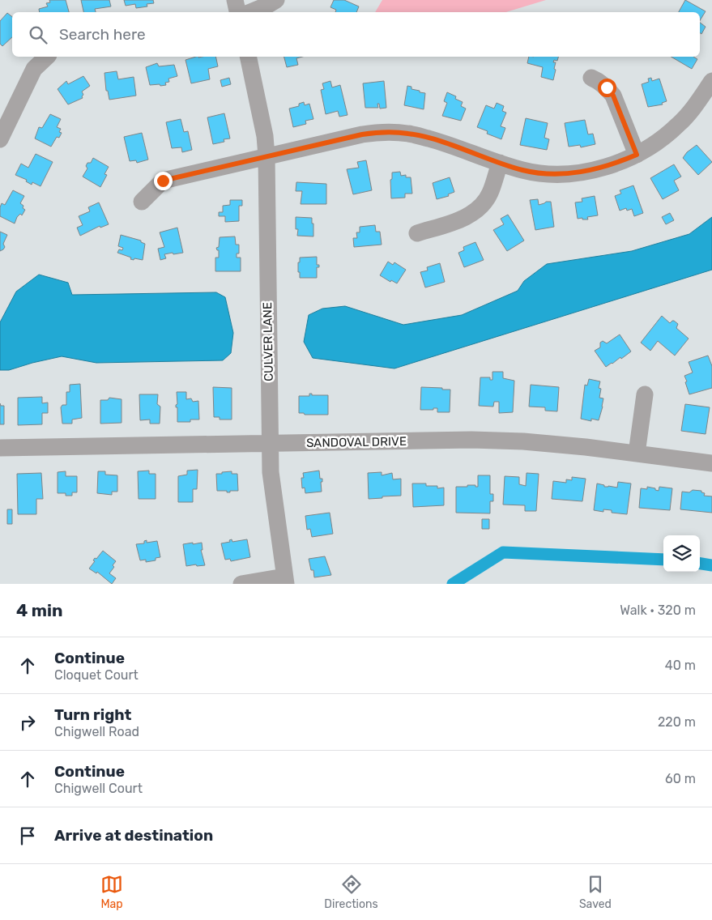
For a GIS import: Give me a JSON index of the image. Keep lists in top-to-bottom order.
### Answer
{
  "streets": {
    "street": ["CULVER LANE", "SANDOVAL DRIVE"]
  },
  "crossings": [
    ["CULVER LANE", "SANDOVAL DRIVE"]
  ],
  "page": {
    "search": "Search here",
    "heading": ["4 min", "Walk · 320 m"],
    "list": [
      ["Continue", "Cloquet Court", "40 m"],
      ["Turn right", "Chigwell Road", "220 m"],
      ["Continue", "Chigwell Court", "60 m"],
      "Arrive at destination"
    ],
    "nav": ["Map", "Directions", "Saved"]
  }
}
